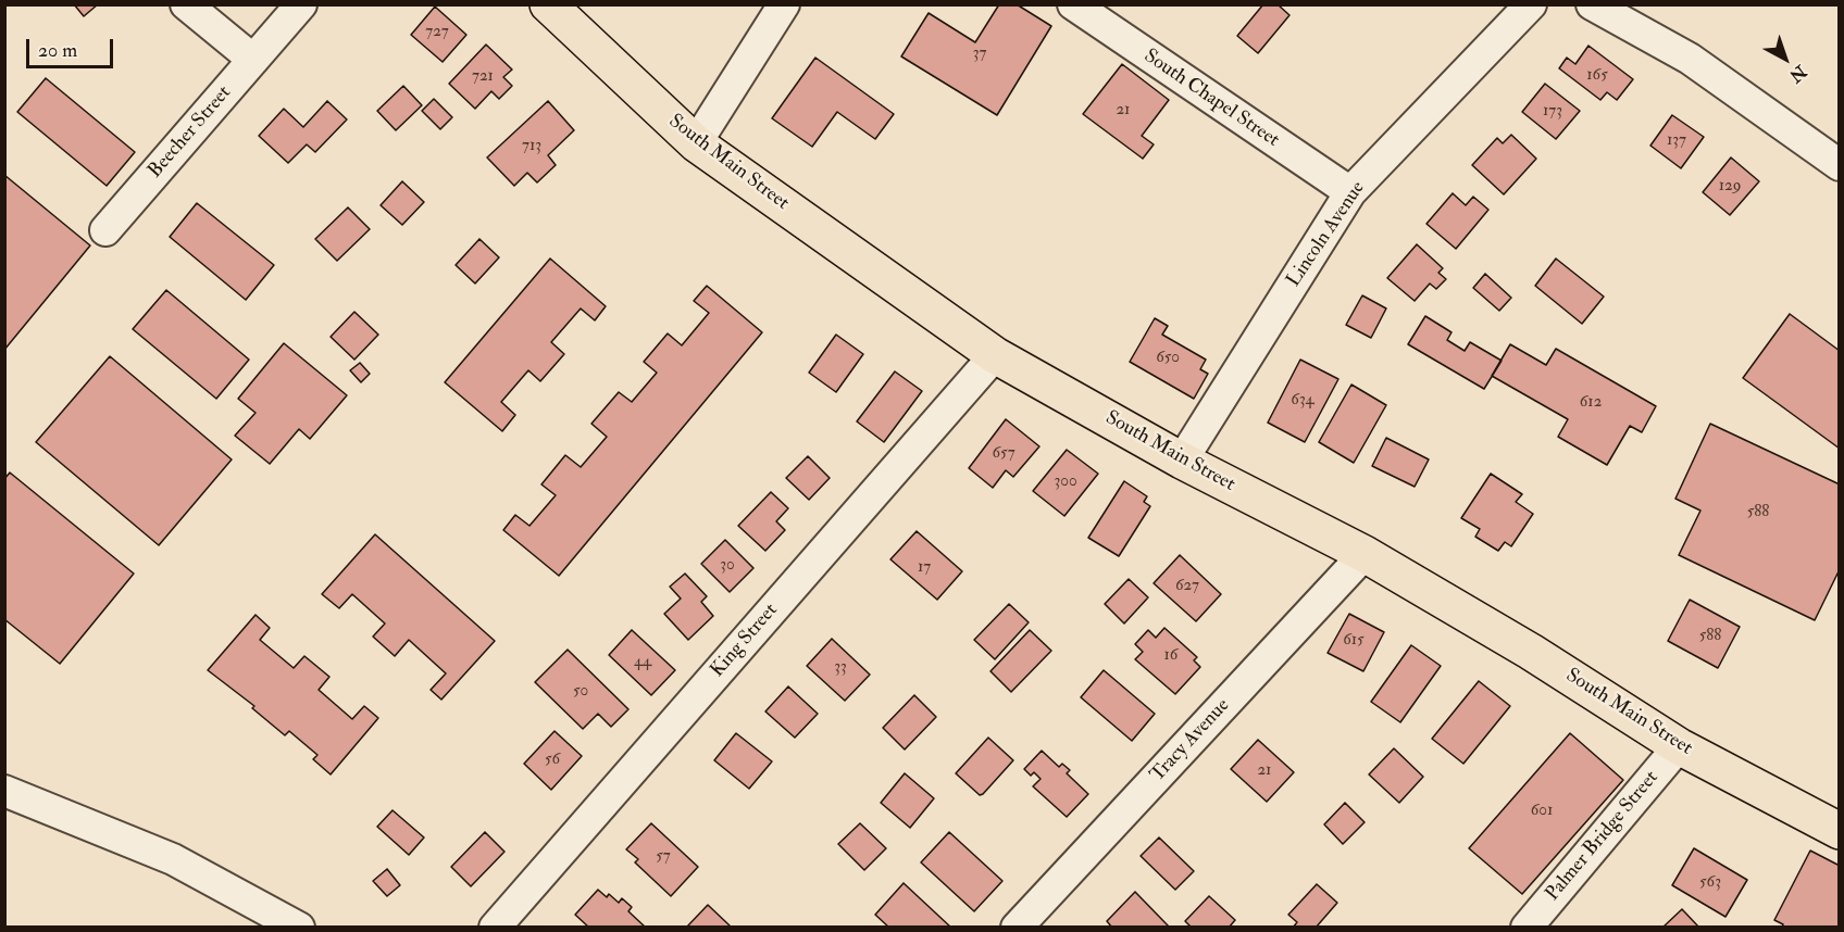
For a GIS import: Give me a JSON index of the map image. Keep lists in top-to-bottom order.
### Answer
{
  "streets": {
    "main road": ["South Main Street"],
    "street": [
      "South Chapel Street",
      "Beecher Street",
      "Lincoln Avenue",
      "King Street",
      "Tracy Avenue",
      "Palmer Bridge Street"
    ]
  },
  "crossings": [
    ["South Chapel Street", "Lincoln Avenue"],
    ["South Main Street", "Lincoln Avenue"],
    ["South Main Street", "King Street"],
    ["South Main Street", "Tracy Avenue"],
    ["South Main Street", "Palmer Bridge Street"]
  ],
  "house_numbers": [
    "727",
    "37",
    "165",
    "721",
    "21",
    "173",
    "137",
    "713",
    "129",
    "650",
    "634",
    "612",
    "657",
    "300",
    "588",
    "30",
    "17",
    "627",
    "588",
    "615",
    "16",
    "44",
    "33",
    "50",
    "56",
    "21",
    "601",
    "57",
    "563"
  ],
  "scale_bar": "20 m",
  "north": "bottom right"
}
